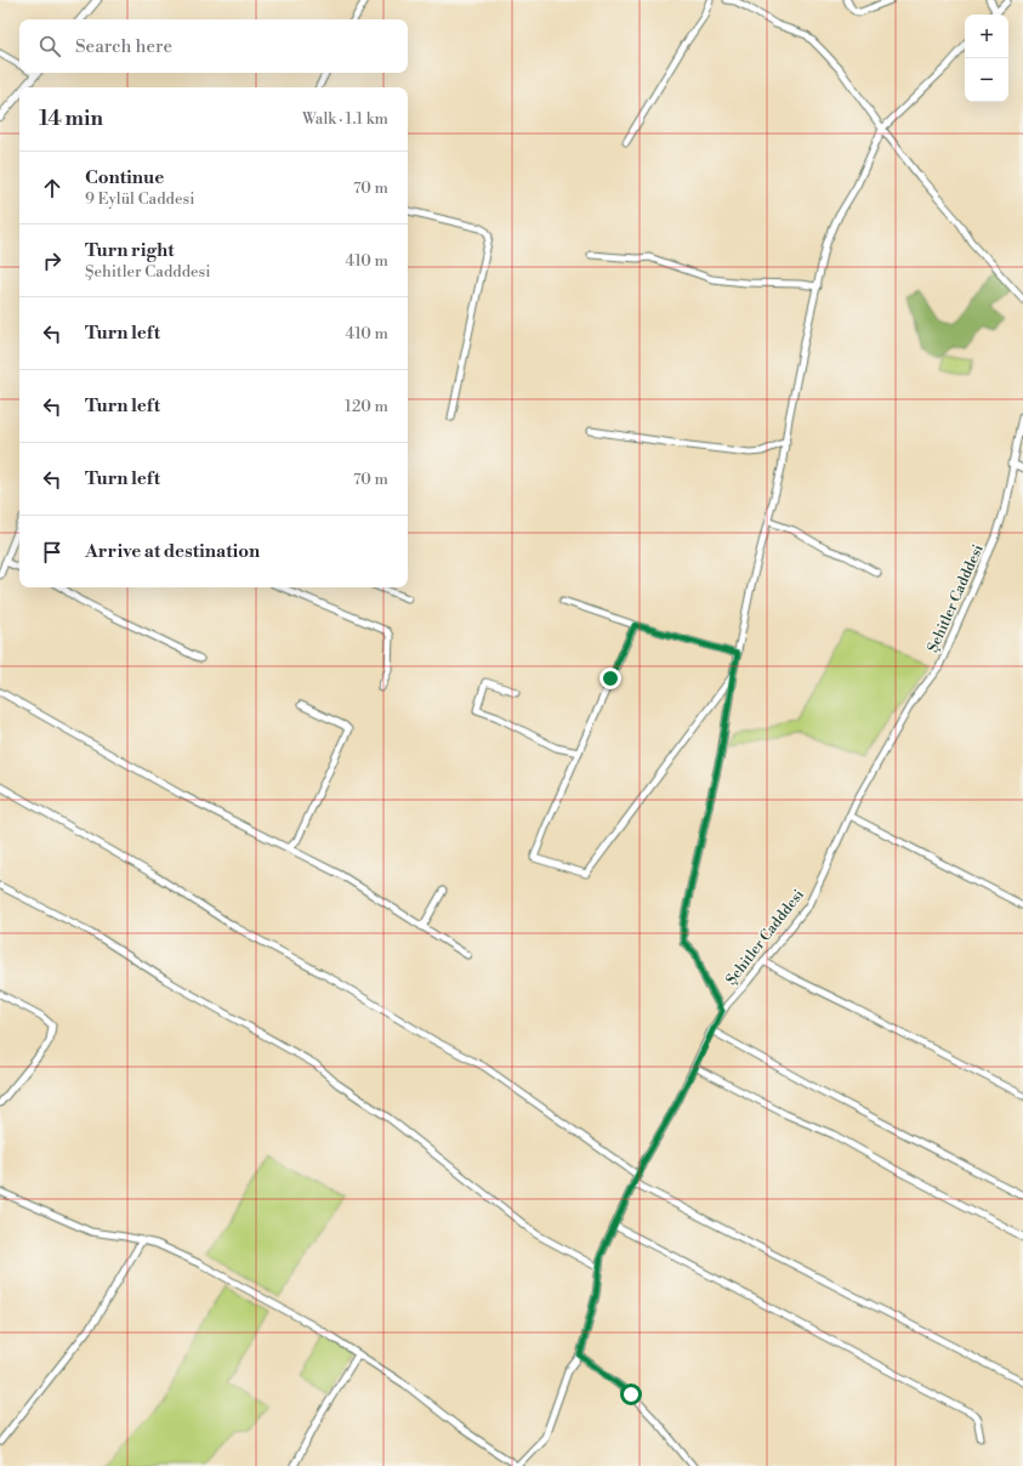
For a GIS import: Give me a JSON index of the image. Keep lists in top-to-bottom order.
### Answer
{
  "streets": {
    "street": ["Şehitler Cadddesi"]
  },
  "page": {
    "map_buttons": ["+", "−"],
    "search": "Search here",
    "heading": ["14 min", "Walk · 1.1 km"],
    "list": [
      ["Continue", "9 Eylül Caddesi", "70 m"],
      ["Turn right", "Şehitler Cadddesi", "410 m"],
      ["Turn left", "410 m"],
      ["Turn left", "120 m"],
      ["Turn left", "70 m"],
      "Arrive at destination"
    ]
  }
}
